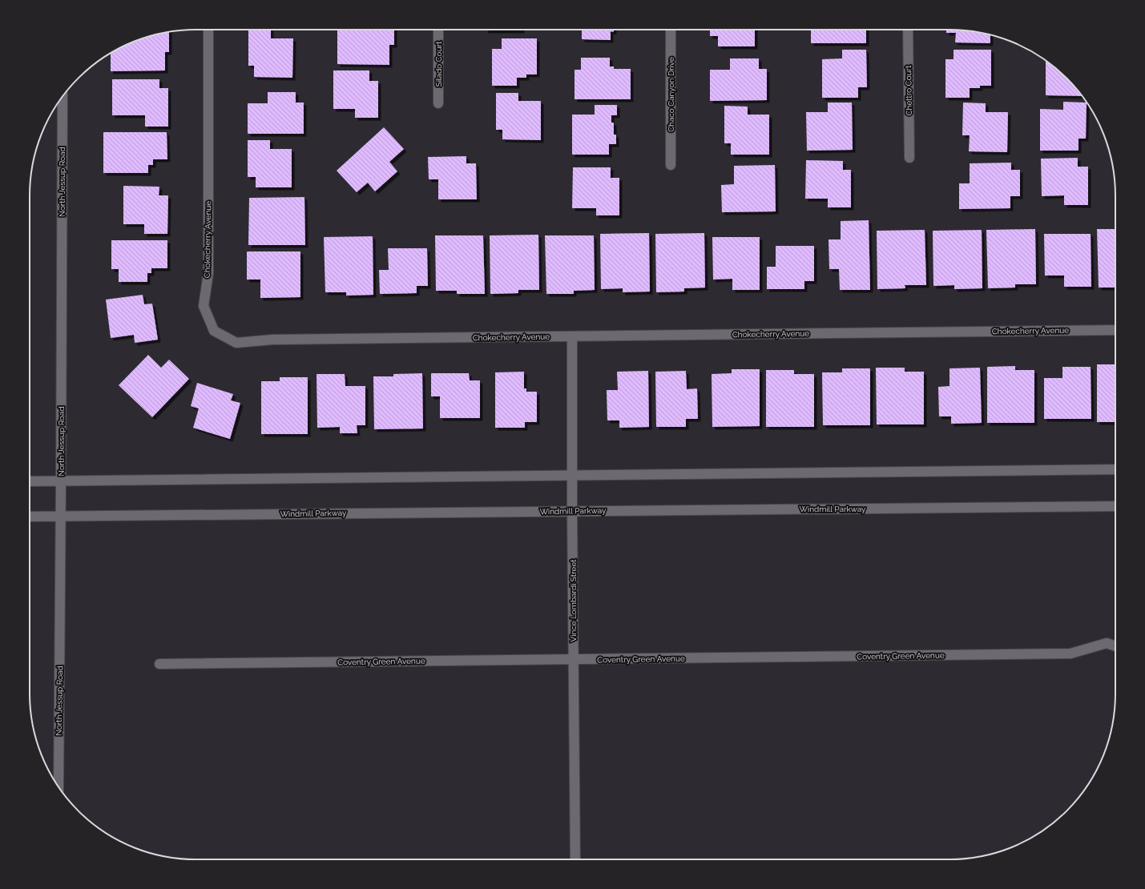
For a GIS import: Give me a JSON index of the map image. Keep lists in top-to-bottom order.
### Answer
{
  "streets": {
    "street": [
      "Silado Court",
      "Chettro Court",
      "Chaco Canyon Drive",
      "North Jessup Road",
      "Chokecherry Avenue",
      "Windmill Parkway",
      "Vince Lombardi Street",
      "Coventry Green Avenue"
    ]
  },
  "crossings": [
    ["North Jessup Road", "Windmill Parkway"],
    ["Chokecherry Avenue", "Vince Lombardi Street"],
    ["Windmill Parkway", "Vince Lombardi Street"],
    ["Vince Lombardi Street", "Coventry Green Avenue"]
  ]
}
